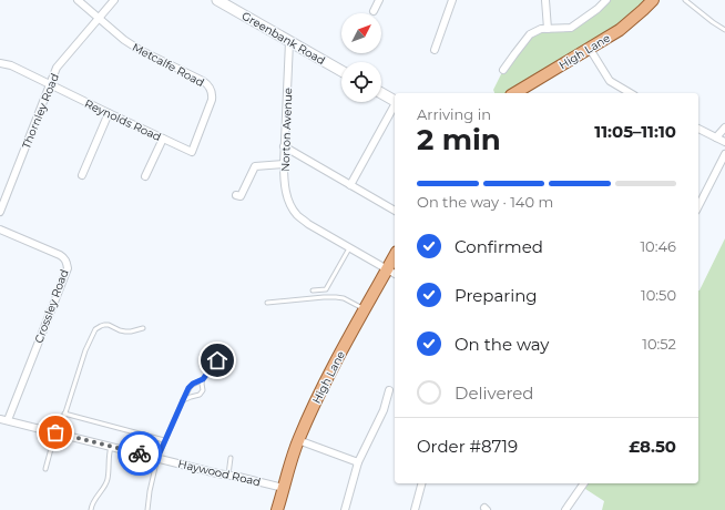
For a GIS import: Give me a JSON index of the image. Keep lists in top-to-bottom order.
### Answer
{
  "streets": {
    "main road": ["High Lane"],
    "street": [
      "Greenbank Road",
      "Metcalfe Road",
      "Thornley Road",
      "Reynolds Road",
      "Norton Avenue",
      "Crossley Road",
      "Haywood Road"
    ]
  },
  "crossings": [
    ["Greenbank Road", "Norton Avenue"],
    ["High Lane", "Norton Avenue"],
    ["High Lane", "Haywood Road"],
    ["Metcalfe Road", "Thornley Road"],
    ["Metcalfe Road", "Reynolds Road"],
    ["Thornley Road", "Reynolds Road"],
    ["Crossley Road", "Haywood Road"]
  ],
  "north": "top right",
  "page": {
    "heading": ["2 min", "Arriving in", "11:05–11:10"],
    "panel": ["Order #8719", "£8.50"],
    "bar": "On the way · 140 m",
    "list": [
      ["Confirmed", "10:46"],
      ["Preparing", "10:50"],
      ["On the way", "10:52"],
      "Delivered"
    ]
  }
}
